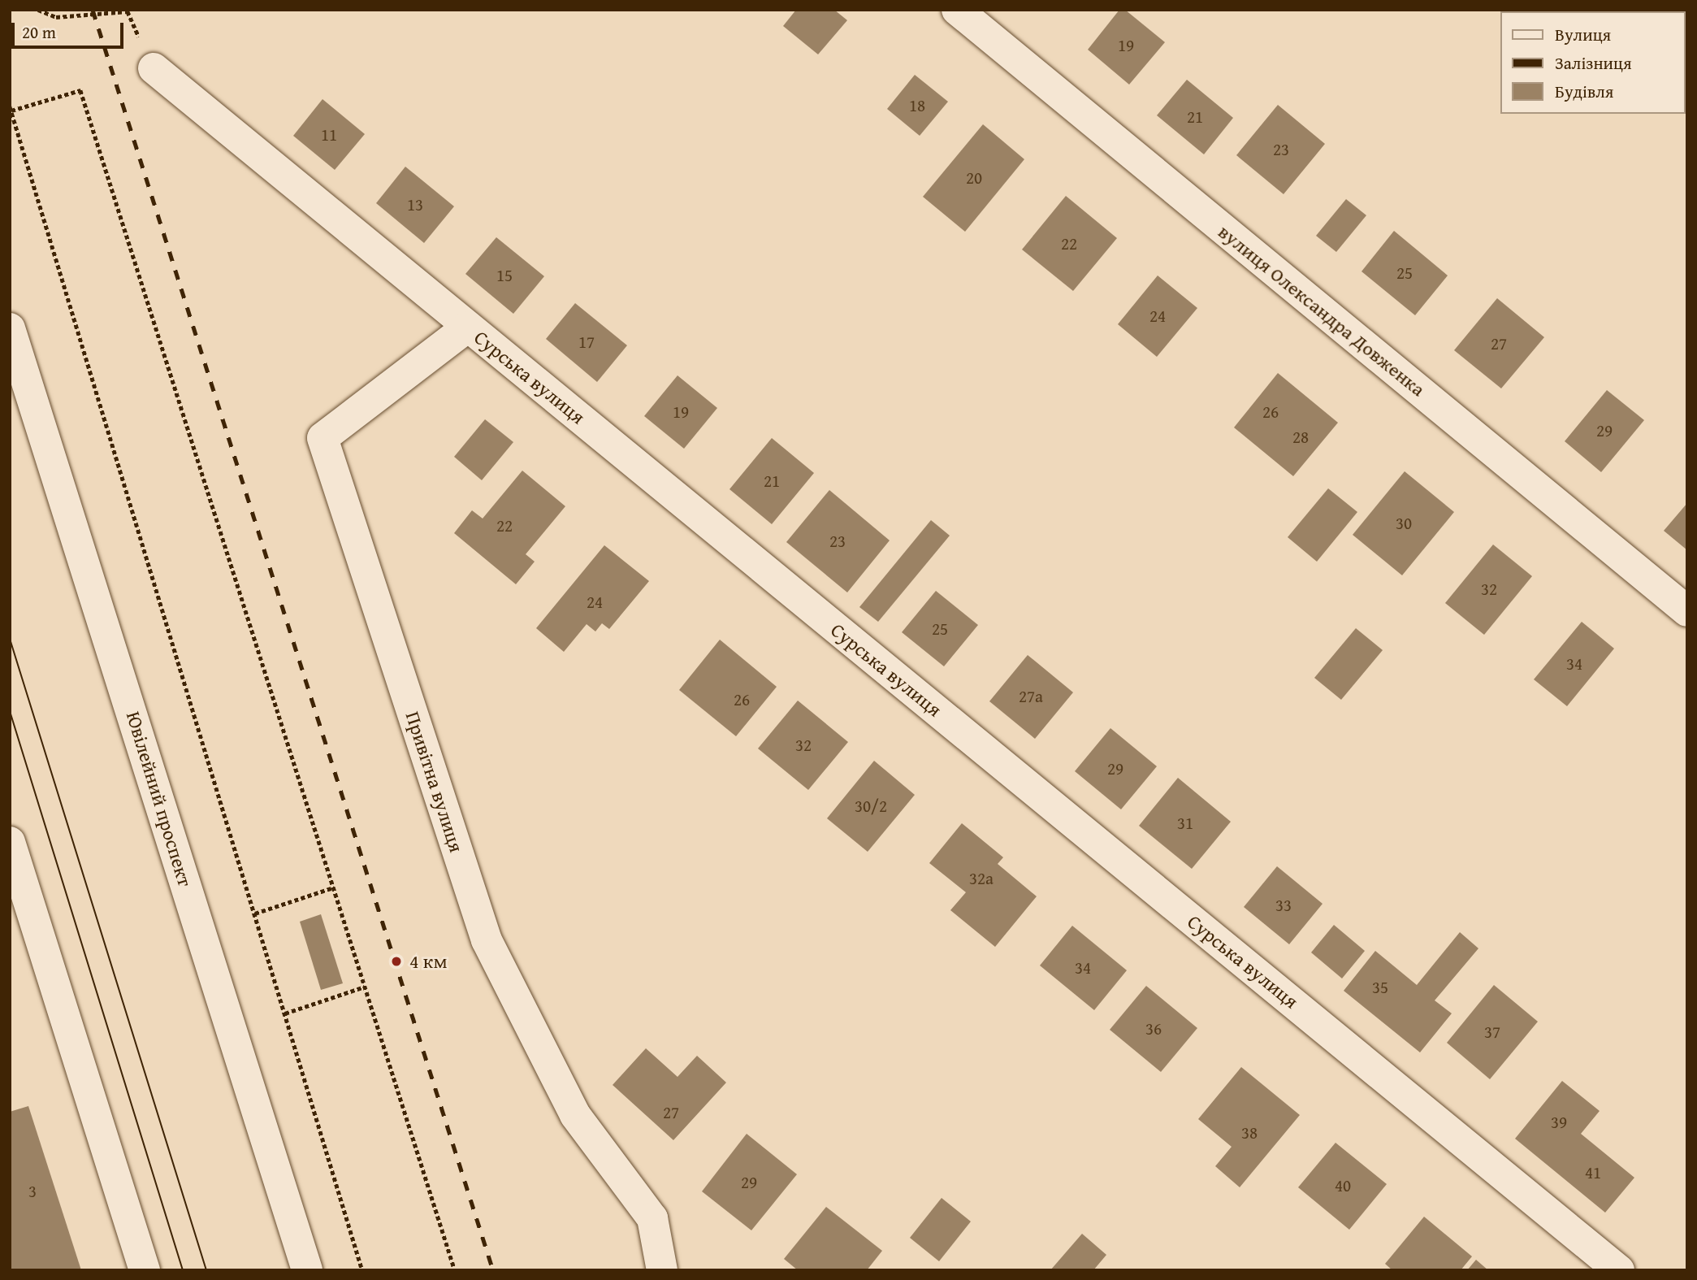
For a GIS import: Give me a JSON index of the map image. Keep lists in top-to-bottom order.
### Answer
{
  "streets": {
    "street": [
      "вулиця Олександра Довженка",
      "Сурська вулиця",
      "Привітна вулиця",
      "Ювілейний проспект"
    ]
  },
  "crossings": [
    ["Сурська вулиця", "Привітна вулиця"]
  ],
  "places": ["4 км"],
  "house_numbers": [
    "19",
    "18",
    "21",
    "11",
    "23",
    "20",
    "13",
    "22",
    "25",
    "15",
    "24",
    "17",
    "27",
    "19",
    "26",
    "29",
    "28",
    "21",
    "30",
    "22",
    "23",
    "32",
    "24",
    "25",
    "34",
    "27а",
    "26",
    "32",
    "29",
    "30/2",
    "31",
    "32а",
    "33",
    "34",
    "35",
    "36",
    "37",
    "27",
    "39",
    "38",
    "41",
    "29",
    "40",
    "3"
  ],
  "legend": ["Вулиця", "Залізниця", "Будівля"],
  "scale_bar": "20 m"
}
